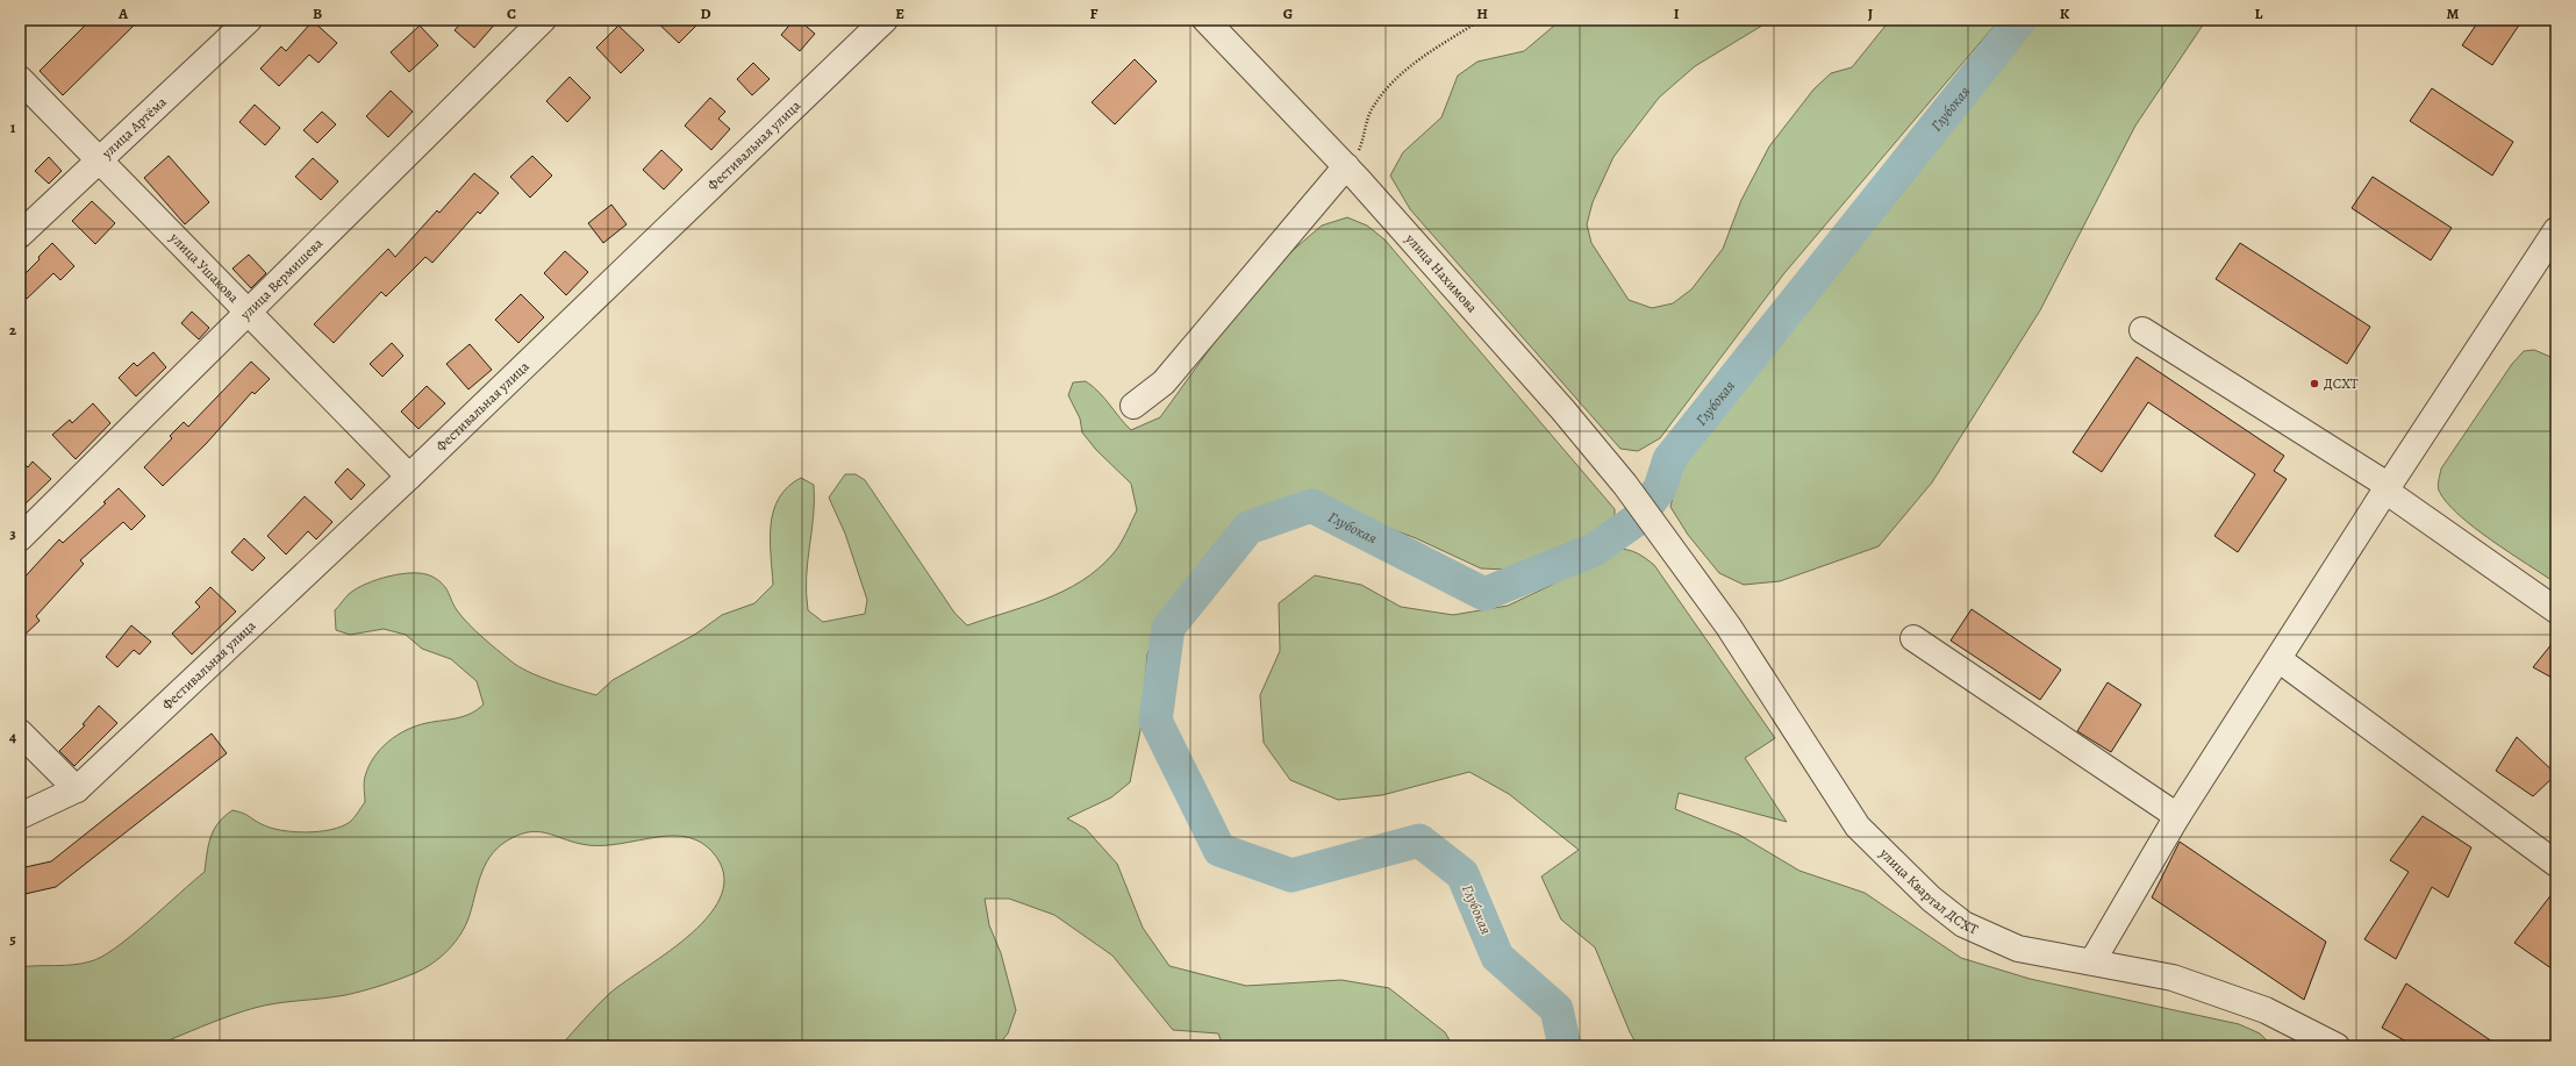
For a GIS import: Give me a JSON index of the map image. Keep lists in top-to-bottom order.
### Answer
{
  "streets": {
    "street": [
      "улица Артёма",
      "Фестивальная улица",
      "улица Ушакова",
      "улица Нахимова",
      "улица Вермишева",
      "улица Квартал ДСХТ"
    ]
  },
  "crossings": [
    ["улица Артёма", "улица Ушакова"],
    ["Фестивальная улица", "улица Ушакова"],
    ["улица Ушакова", "улица Вермишева"],
    ["улица Нахимова", "улица Квартал ДСХТ"]
  ],
  "water": ["Глубокая"],
  "places": ["ДСХТ"],
  "grid": {
    "columns": [
      "A",
      "B",
      "C",
      "D",
      "E",
      "F",
      "G",
      "H",
      "I",
      "J",
      "K",
      "L",
      "M"
    ],
    "rows": [
      "1",
      "2",
      "3",
      "4",
      "5"
    ]
  }
}
